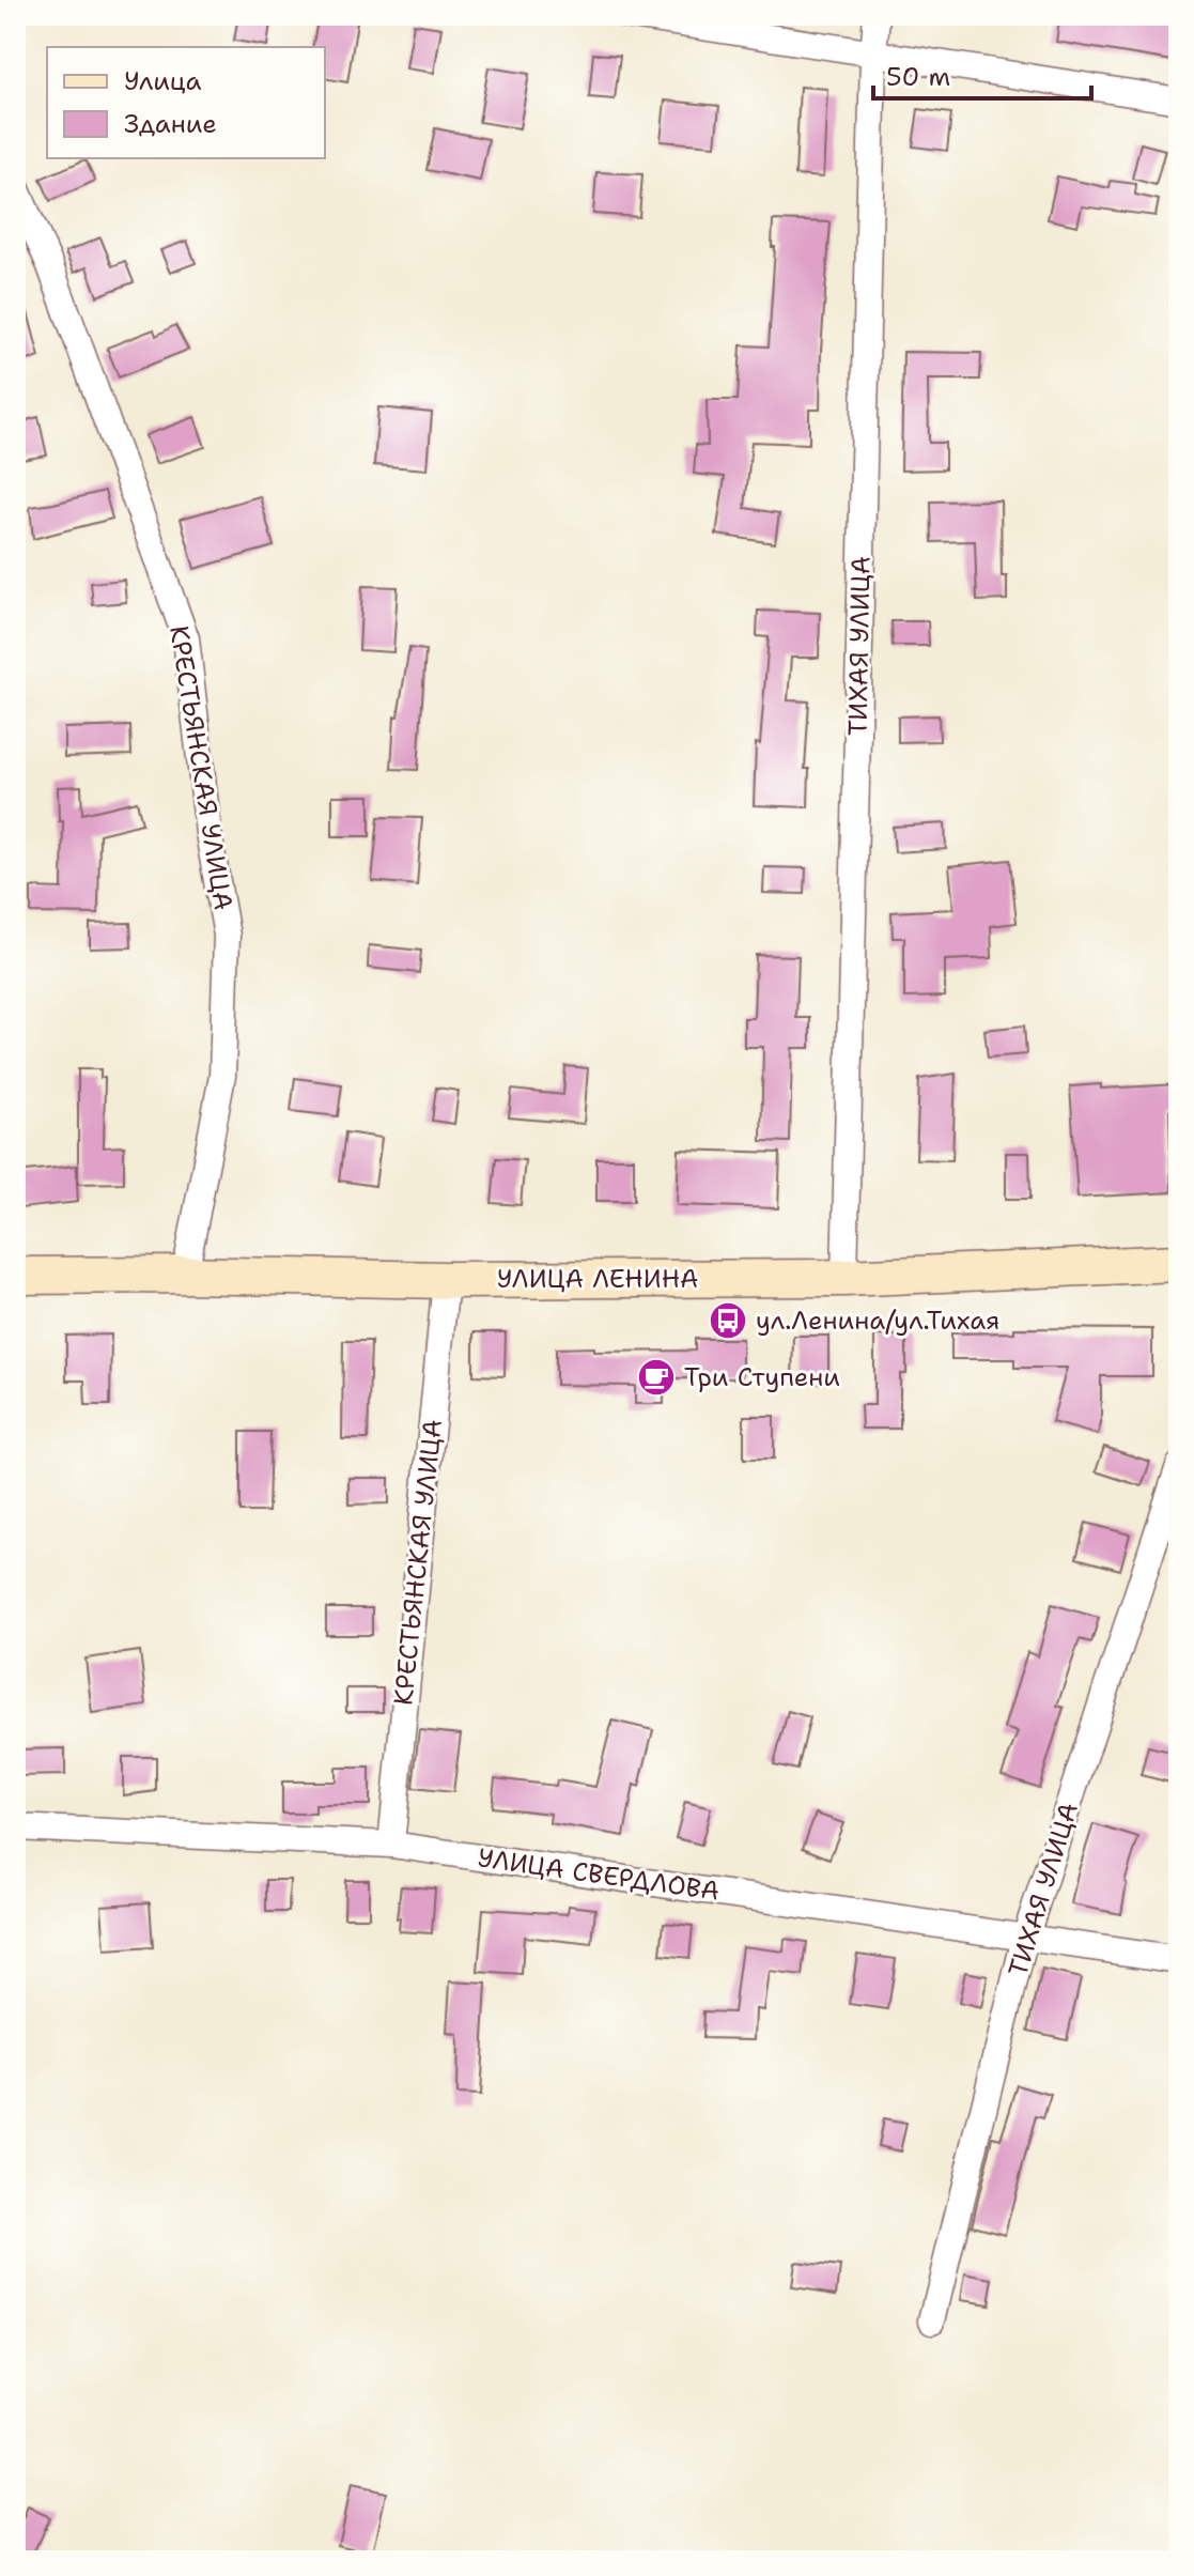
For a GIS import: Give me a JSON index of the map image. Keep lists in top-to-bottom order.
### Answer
{
  "streets": {
    "main road": ["УЛИЦА ЛЕНИНА"],
    "street": ["ТИХАЯ УЛИЦА", "КРЕСТЬЯНСКАЯ УЛИЦА", "УЛИЦА СВЕРДЛОВА"]
  },
  "crossings": [
    ["ТИХАЯ УЛИЦА", "УЛИЦА ЛЕНИНА"],
    ["ТИХАЯ УЛИЦА", "УЛИЦА СВЕРДЛОВА"],
    ["КРЕСТЬЯНСКАЯ УЛИЦА", "УЛИЦА ЛЕНИНА"],
    ["КРЕСТЬЯНСКАЯ УЛИЦА", "УЛИЦА СВЕРДЛОВА"]
  ],
  "places": {
    "bus stop": ["ул.Ленина/ул.Тихая"],
    "cafe": ["Три Ступени"]
  },
  "legend": ["Улица", "Здание"],
  "scale_bar": "50 m"
}
